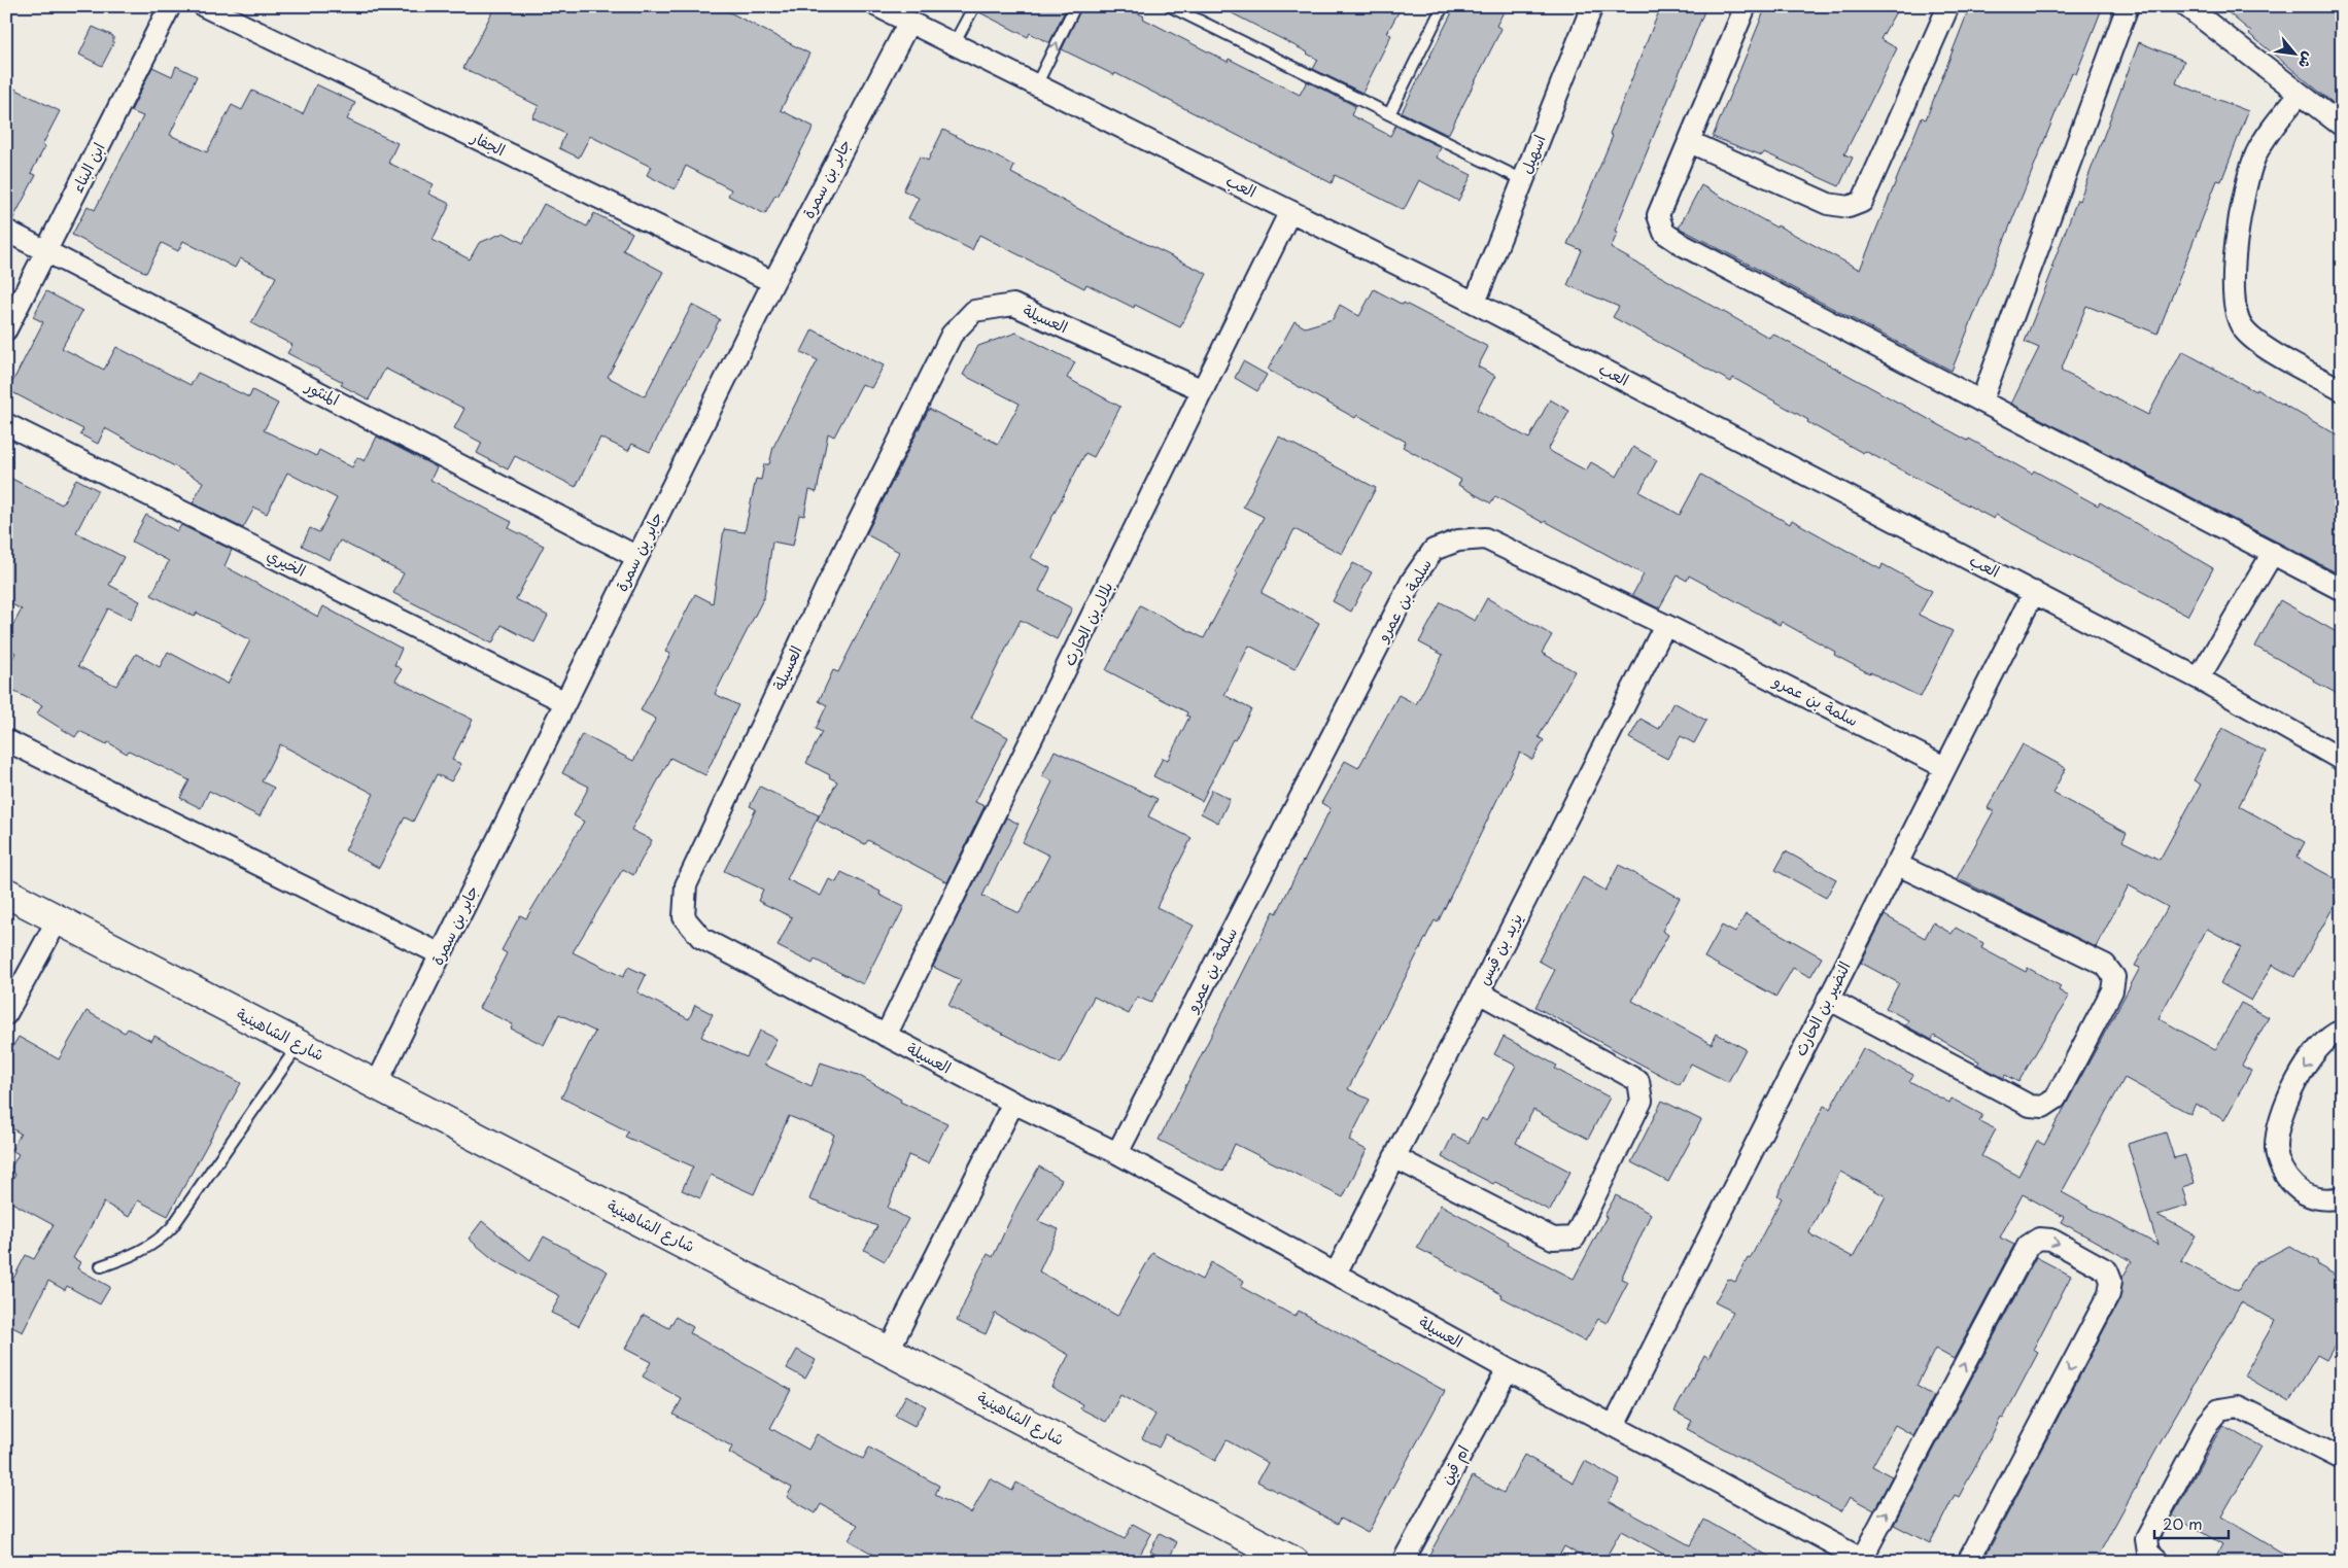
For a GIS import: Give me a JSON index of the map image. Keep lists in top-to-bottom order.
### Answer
{
  "streets": {
    "street": [
      "الجفار",
      "اسهيل",
      "ابن البناء",
      "جابر بن سمرة",
      "العب",
      "العسيلة",
      "المنثور",
      "الخيري",
      "سلمة بن عمرو",
      "بلال بن الحارث",
      "يزيد بن قيس",
      "النضير بن الحارث",
      "شارع الشاهينية",
      "ام قين"
    ]
  },
  "crossings": [
    ["الجفار", "جابر بن سمرة"],
    ["اسهيل", "العب"],
    ["ابن البناء", "المنثور"],
    ["جابر بن سمرة", "العب"],
    ["جابر بن سمرة", "المنثور"],
    ["جابر بن سمرة", "الخيري"],
    ["جابر بن سمرة", "شارع الشاهينية"],
    ["العب", "بلال بن الحارث"],
    ["العب", "النضير بن الحارث"],
    ["العسيلة", "سلمة بن عمرو"],
    ["العسيلة", "بلال بن الحارث"],
    ["العسيلة", "يزيد بن قيس"],
    ["العسيلة", "النضير بن الحارث"],
    ["العسيلة", "ام قين"],
    ["سلمة بن عمرو", "يزيد بن قيس"],
    ["سلمة بن عمرو", "النضير بن الحارث"]
  ],
  "scale_bar": "20 m",
  "north": "bottom right"
}
